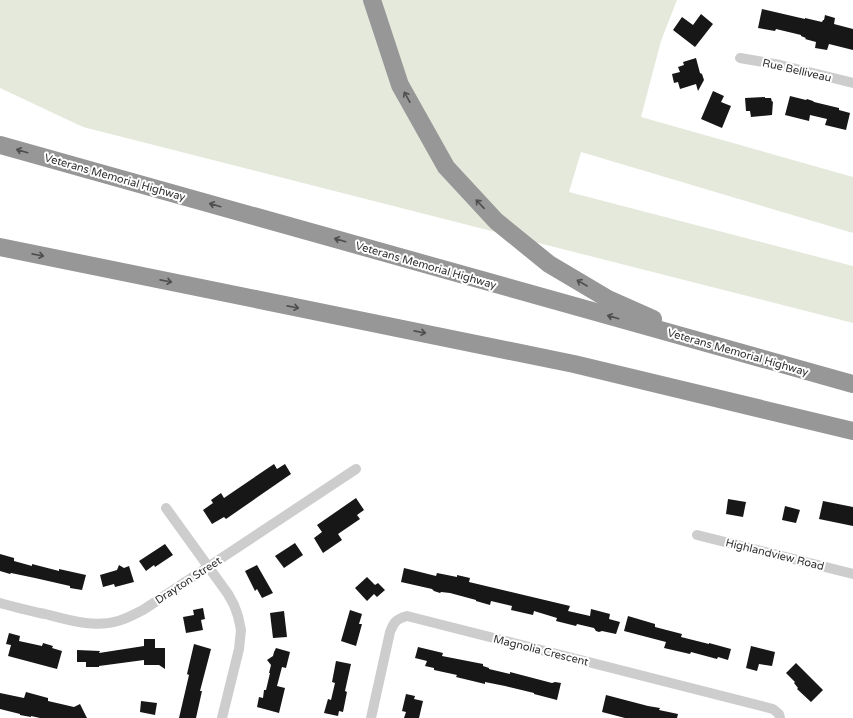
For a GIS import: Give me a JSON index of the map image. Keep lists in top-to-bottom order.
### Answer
{
  "streets": {
    "highway": ["Veterans Memorial Highway"],
    "street": [
      "Rue Belliveau",
      "Highlandview Road",
      "Drayton Street",
      "Magnolia Crescent"
    ]
  }
}
